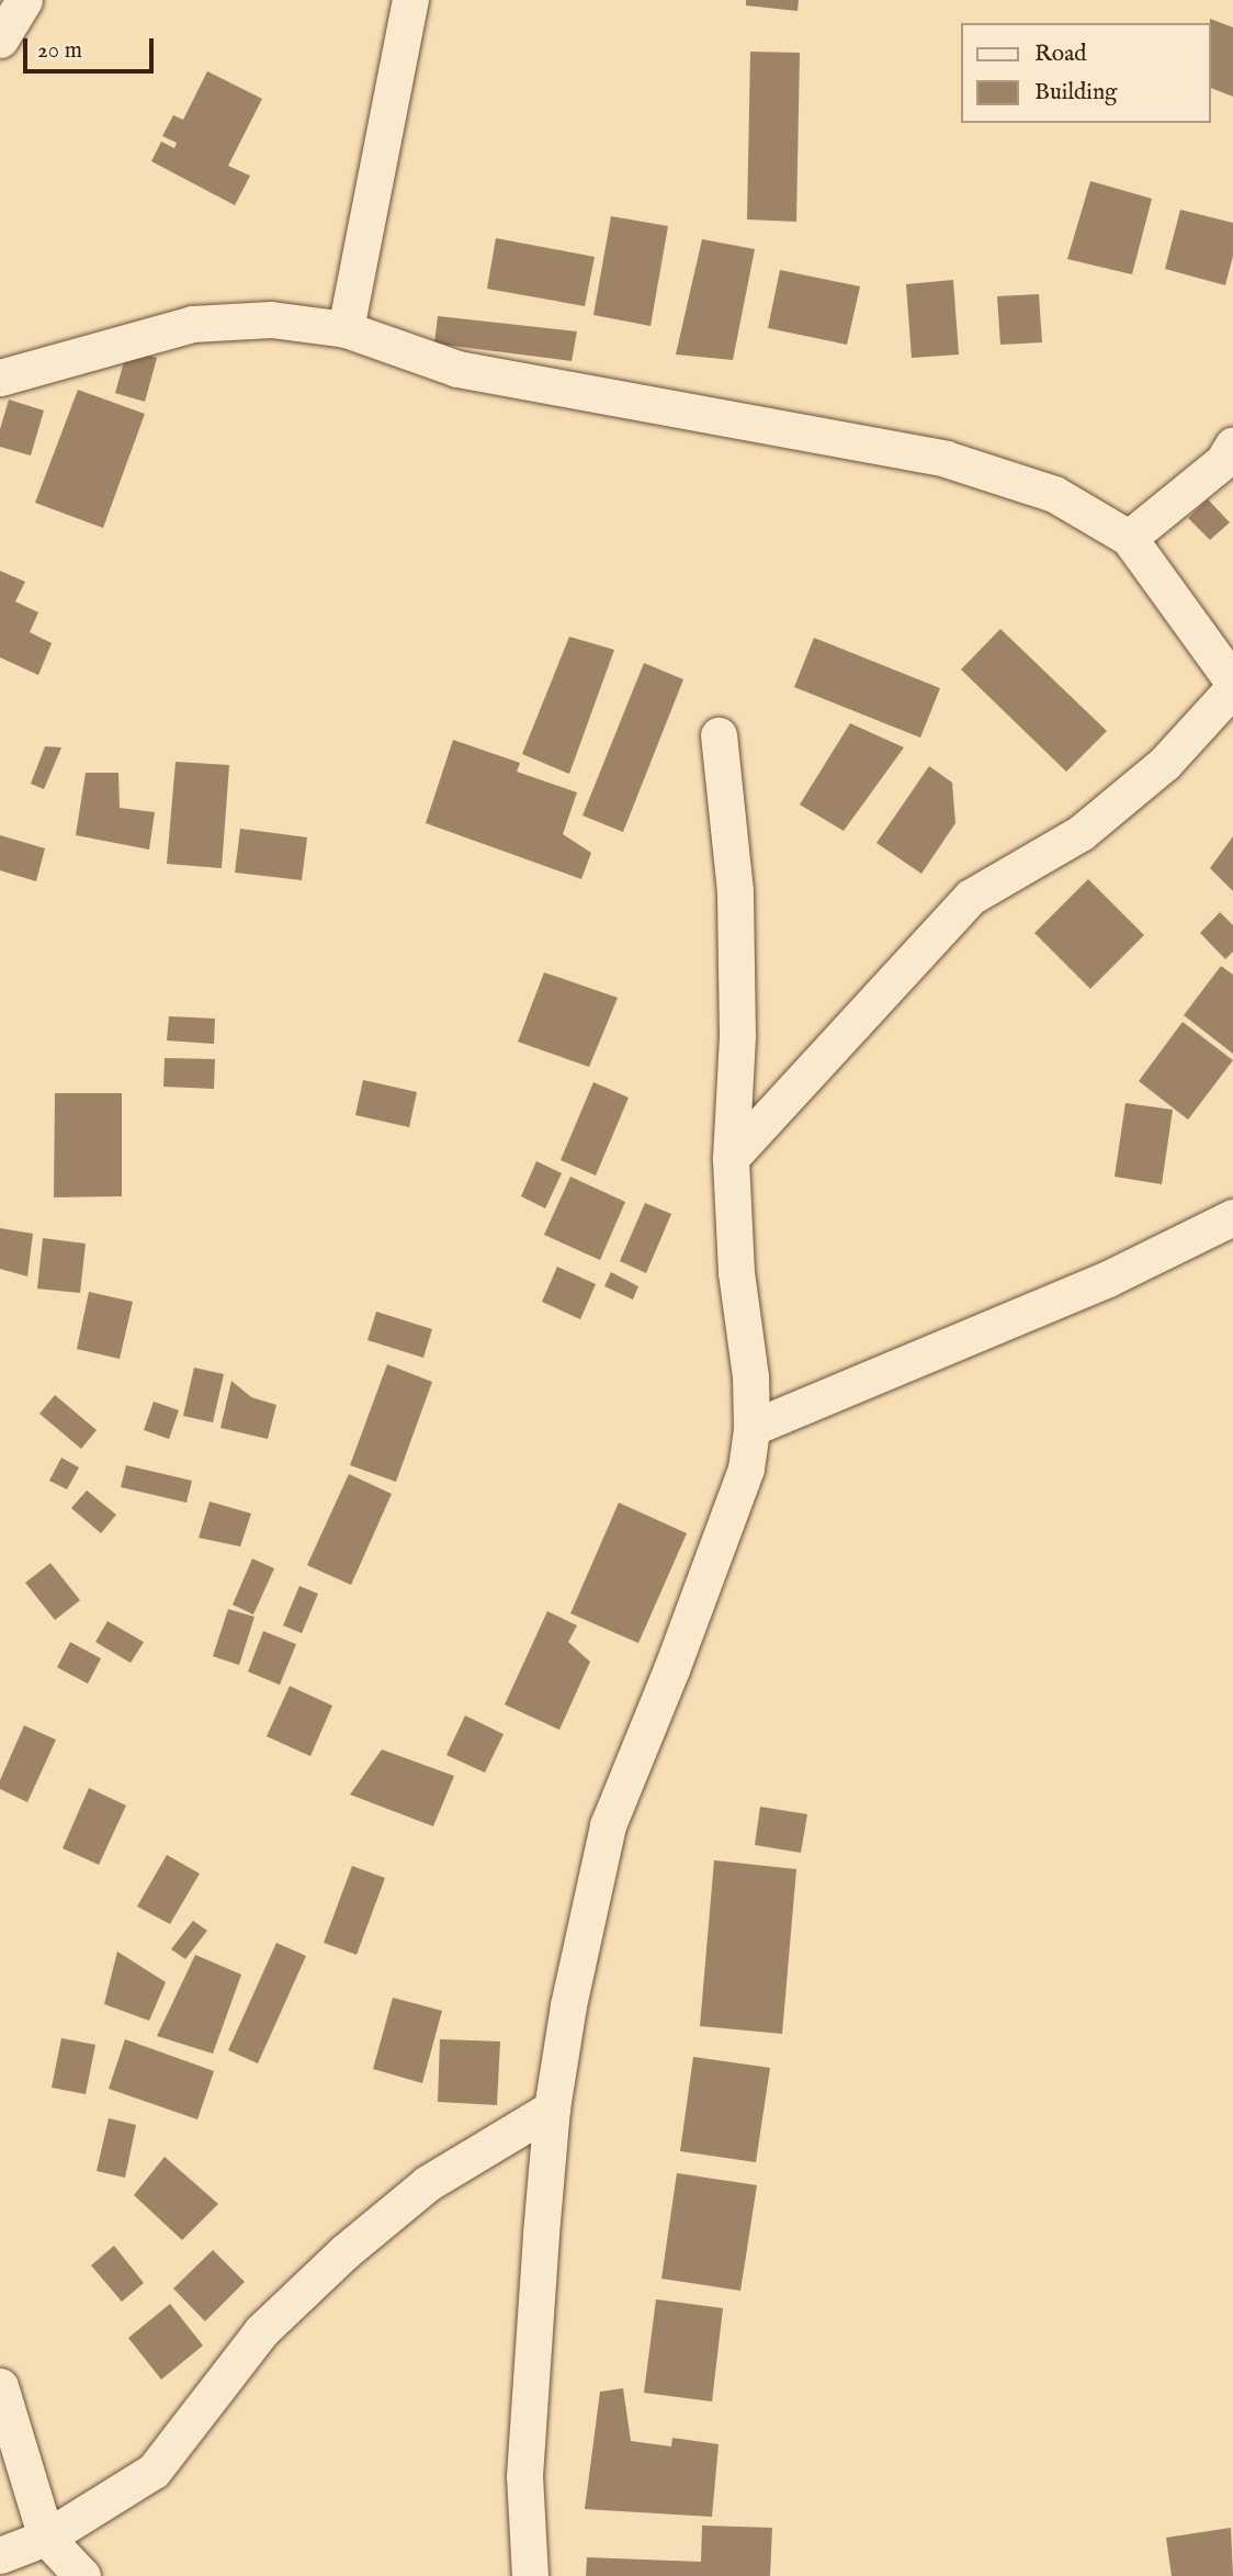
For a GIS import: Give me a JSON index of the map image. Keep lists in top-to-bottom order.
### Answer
{
  "legend": ["Road", "Building"],
  "scale_bar": "20 m"
}
